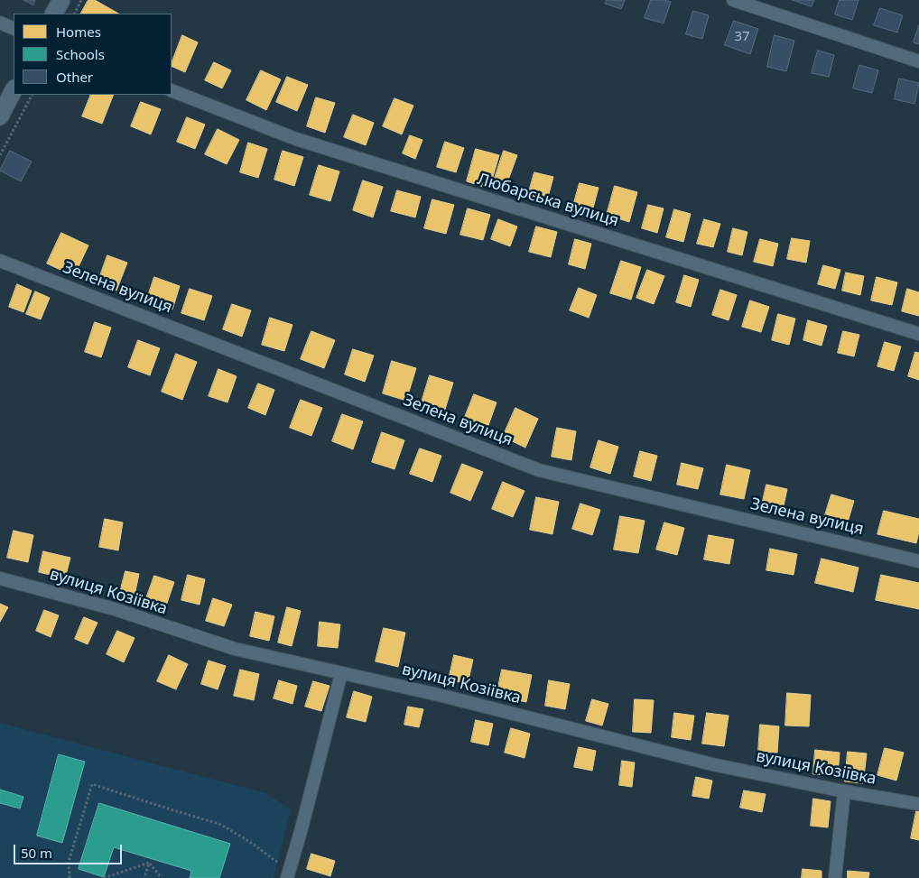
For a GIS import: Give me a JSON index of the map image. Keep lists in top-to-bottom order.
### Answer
{
  "streets": {
    "street": ["Любарська вулиця", "Зелена вулиця", "вулиця Козіївка"]
  },
  "house_numbers": ["37"],
  "legend": ["Homes", "Schools", "Other"],
  "scale_bar": "50 m"
}
